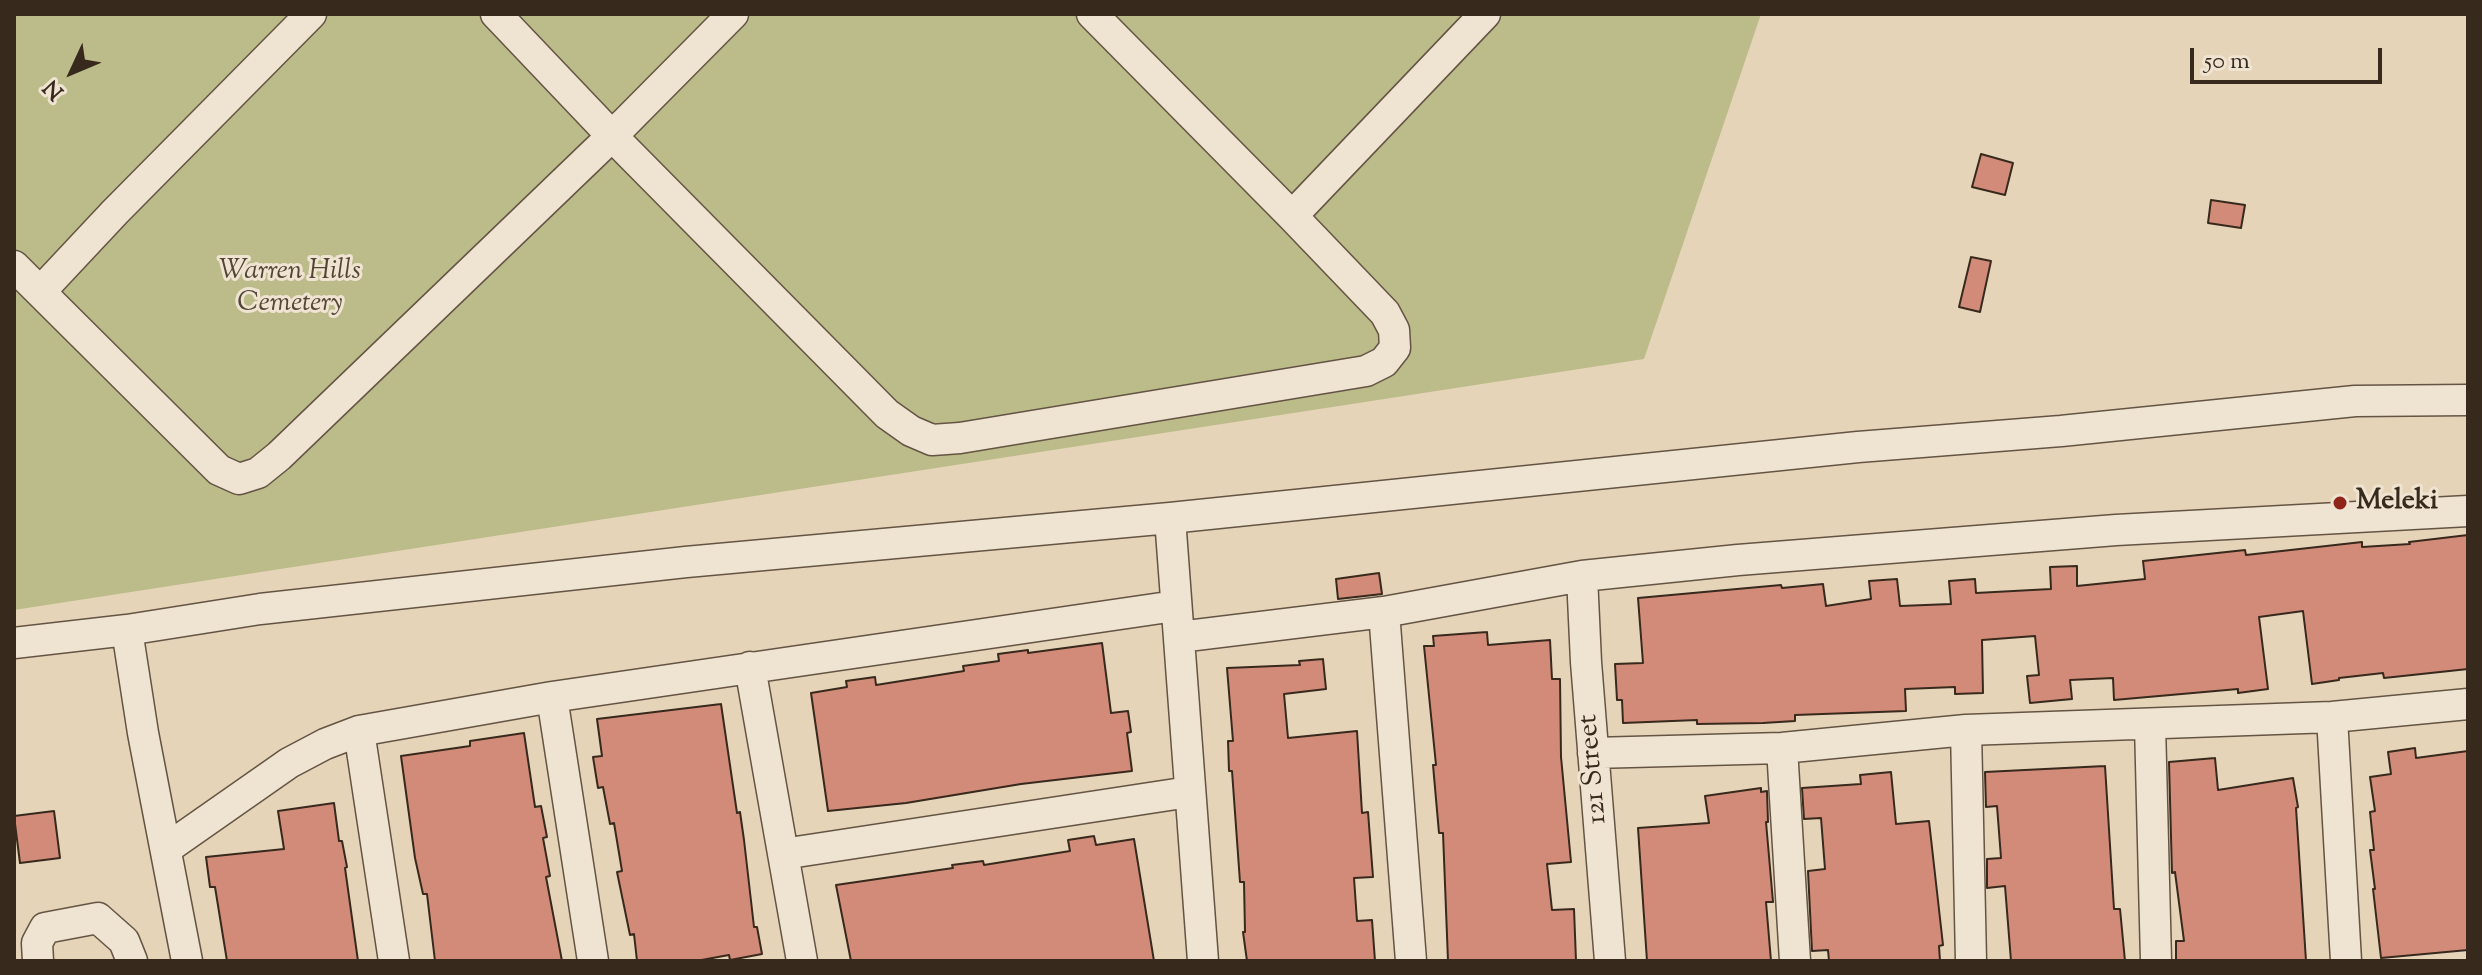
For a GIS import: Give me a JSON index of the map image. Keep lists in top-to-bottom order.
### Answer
{
  "streets": {
    "street": ["121 Street"]
  },
  "parks": ["Warren Hills Cemetery"],
  "places": ["Meleki"],
  "scale_bar": "50 m",
  "north": "bottom left"
}
